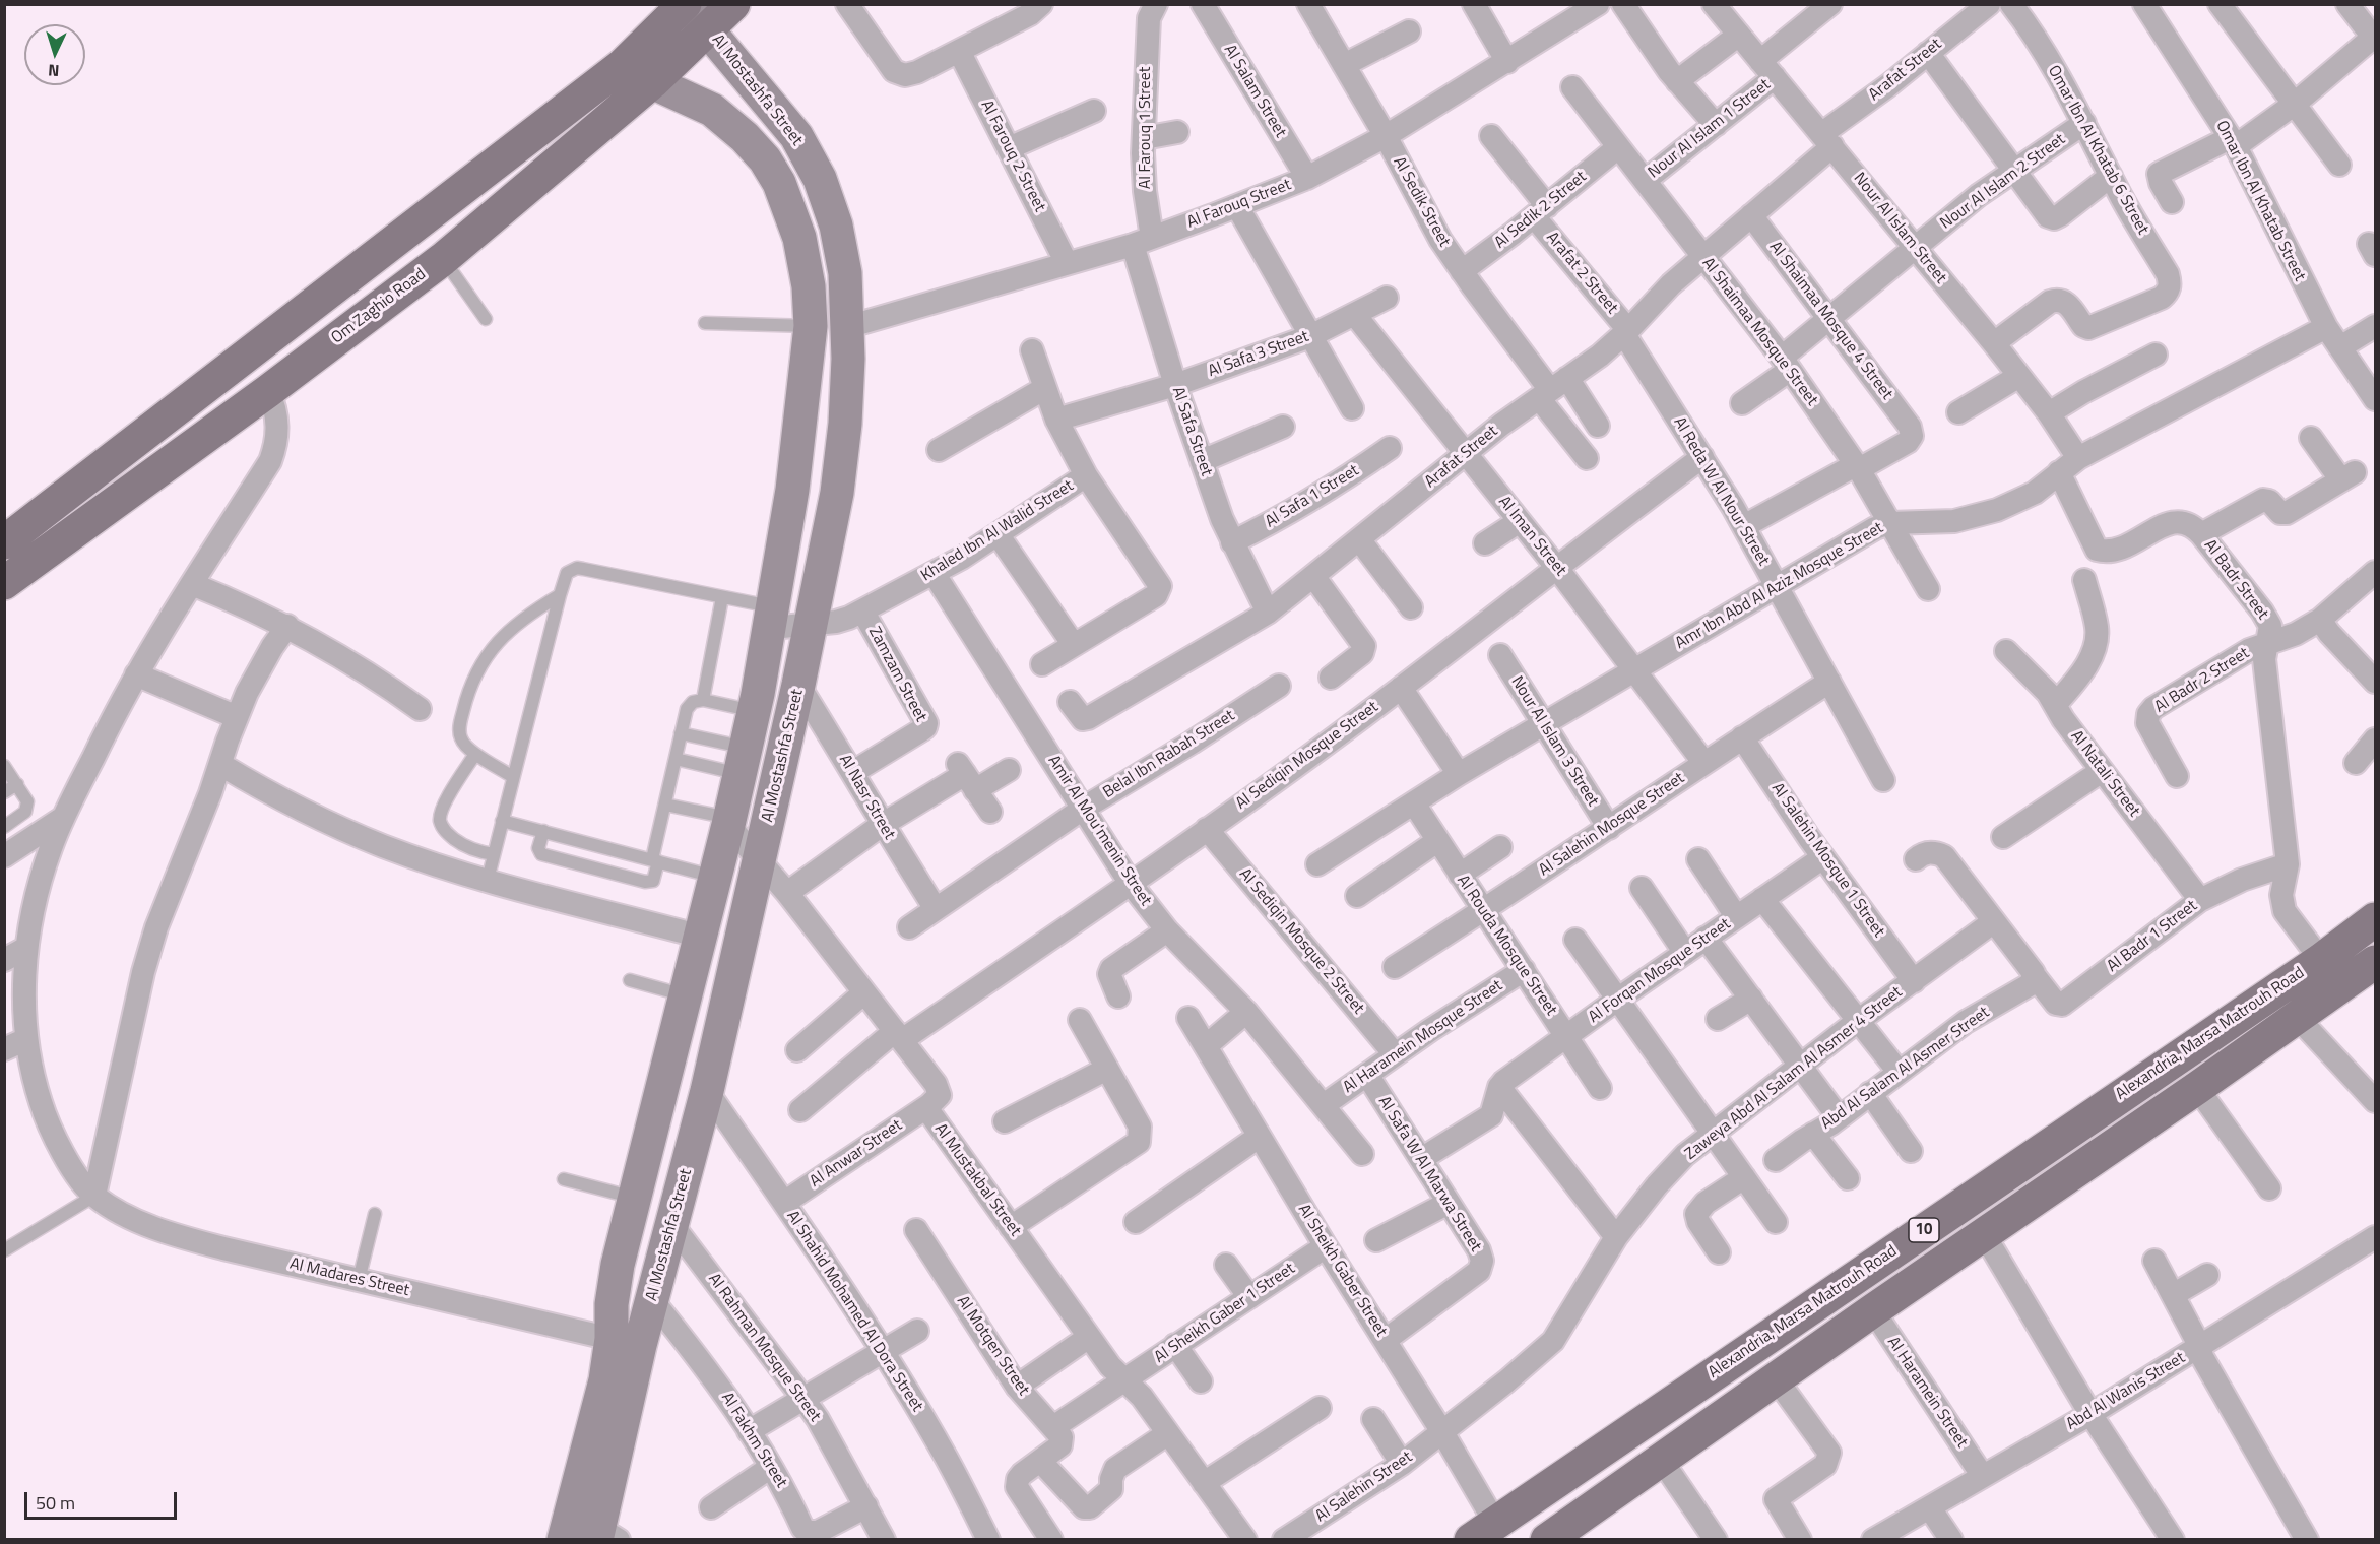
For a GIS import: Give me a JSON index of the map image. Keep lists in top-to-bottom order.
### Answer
{
  "streets": {
    "main road": ["Om Zaghio Road", "Alexandria, Marsa Matrouh Road", "10"],
    "street": [
      "Arafat Street",
      "Al Mostashfa Street",
      "Al Salam Street",
      "Al Farouq 1 Street",
      "Nour Al Islam 1 Street",
      "Omar Ibn Al Khatab 6 Street",
      "Al Farouq 2 Street",
      "Nour Al Islam 2 Street",
      "Omar Ibn Al Khatab Street",
      "Al Sedik Street",
      "Al Farouq Street",
      "Al Sedik 2 Street",
      "Nour Al Islam Street",
      "Arafat 2 Street",
      "Al Shaimaa Mosque 4 Street",
      "Al Shaimaa Mosque Street",
      "Al Safa 3 Street",
      "Al Safa Street",
      "Al Reda W Al Nour Street",
      "Al Safa 1 Street",
      "Khaled Ibn Al Walid Street",
      "Al Iman Street",
      "Al Badr Street",
      "Amr Ibn Abd Al Aziz Mosque Street",
      "Zamzam Street",
      "Al Badr 2 Street",
      "Nour Al Islam 3 Street",
      "Belal Ibn Rabah Street",
      "Al Sediqin Mosque Street",
      "Al Natali Street",
      "Al Nasr Street",
      "Al Salehin Mosque Street",
      "Amir Al Mou'menin Street",
      "Al Salehin Mosque 1 Street",
      "Al Badr 1 Street",
      "Al Sediqin Mosque 2 Street",
      "Al Rouda Mosque Street",
      "Al Forqan Mosque Street",
      "Al Haramein Mosque Street",
      "Abd Al Salam Al Asmer Street",
      "Zaweya Abd Al Salam Al Asmer 4 Street",
      "Al Anwar Street",
      "Al Safa W Al Marwa Street",
      "Al Mustakbal Street",
      "Al Sheikh Gaber Street",
      "Al Madares Street",
      "Al Shahid Mohamed Al Dora Street",
      "Al Sheikh Gaber 1 Street",
      "Al Motqen Street",
      "Al Rahman Mosque Street",
      "Abd Al Wanis Street",
      "Al Haramein Street",
      "Al Fakhm Street",
      "Al Salehin Street"
    ]
  },
  "crossings": [
    ["Arafat Street", "Al Sedik Street"],
    ["Arafat Street", "Nour Al Islam Street"],
    ["Arafat Street", "Arafat 2 Street"],
    ["Arafat Street", "Al Shaimaa Mosque 4 Street"],
    ["Arafat Street", "Al Shaimaa Mosque Street"],
    ["Arafat Street", "Al Safa Street"],
    ["Arafat Street", "Al Reda W Al Nour Street"],
    ["Arafat Street", "Al Iman Street"],
    ["Al Mostashfa Street", "Al Farouq Street"],
    ["Al Mostashfa Street", "Om Zaghio Road"],
    ["Al Mostashfa Street", "Khaled Ibn Al Walid Street"],
    ["Al Mostashfa Street", "Al Nasr Street"],
    ["Al Mostashfa Street", "Al Mustakbal Street"],
    ["Al Mostashfa Street", "Al Shahid Mohamed Al Dora Street"],
    ["Al Mostashfa Street", "Al Rahman Mosque Street"],
    ["Al Mostashfa Street", "Al Fakhm Street"],
    ["Al Salam Street", "Al Farouq Street"],
    ["Al Farouq 1 Street", "Al Farouq Street"],
    ["Al Farouq 1 Street", "Al Safa Street"],
    ["Nour Al Islam 1 Street", "Nour Al Islam Street"],
    ["Nour Al Islam 1 Street", "Al Shaimaa Mosque Street"],
    ["Omar Ibn Al Khatab 6 Street", "Nour Al Islam 2 Street"],
    ["Omar Ibn Al Khatab 6 Street", "Nour Al Islam Street"],
    ["Al Farouq 2 Street", "Al Farouq Street"],
    ["Nour Al Islam 2 Street", "Nour Al Islam Street"],
    ["Nour Al Islam 2 Street", "Al Shaimaa Mosque 4 Street"],
    ["Nour Al Islam 2 Street", "Al Shaimaa Mosque Street"],
    ["Omar Ibn Al Khatab Street", "Amr Ibn Abd Al Aziz Mosque Street"],
    ["Al Sedik Street", "Al Farouq Street"],
    ["Al Sedik Street", "Al Sedik 2 Street"],
    ["Al Farouq Street", "Al Safa Street"],
    ["Al Sedik 2 Street", "Arafat 2 Street"],
    ["Al Sedik 2 Street", "Al Shaimaa Mosque Street"],
    ["Nour Al Islam Street", "Amr Ibn Abd Al Aziz Mosque Street"],
    ["Arafat 2 Street", "Al Reda W Al Nour Street"],
    ["Om Zaghio Road", "Al Madares Street"],
    ["Al Shaimaa Mosque 4 Street", "Al Shaimaa Mosque Street"],
    ["Al Shaimaa Mosque Street", "Amr Ibn Abd Al Aziz Mosque Street"],
    ["Al Safa 3 Street", "Al Safa Street"],
    ["Al Safa 3 Street", "Al Iman Street"],
    ["Al Safa Street", "Al Safa 1 Street"],
    ["Al Reda W Al Nour Street", "Amr Ibn Abd Al Aziz Mosque Street"],
    ["Al Reda W Al Nour Street", "Al Sediqin Mosque Street"],
    ["Al Reda W Al Nour Street", "Al Salehin Mosque Street"],
    ["Khaled Ibn Al Walid Street", "Zamzam Street"],
    ["Khaled Ibn Al Walid Street", "Amir Al Mou'menin Street"],
    ["Al Iman Street", "Amr Ibn Abd Al Aziz Mosque Street"],
    ["Al Iman Street", "Al Sediqin Mosque Street"],
    ["Al Iman Street", "Al Salehin Mosque Street"],
    ["Al Badr Street", "Amr Ibn Abd Al Aziz Mosque Street"],
    ["Al Badr Street", "Al Badr 2 Street"],
    ["Al Badr Street", "Al Badr 1 Street"],
    ["Al Badr Street", "Alexandria, Marsa Matrouh Road"],
    ["Amr Ibn Abd Al Aziz Mosque Street", "Nour Al Islam 3 Street"],
    ["Amr Ibn Abd Al Aziz Mosque Street", "Al Rouda Mosque Street"],
    ["Zamzam Street", "Al Nasr Street"],
    ["Nour Al Islam 3 Street", "Al Salehin Mosque Street"],
    ["Belal Ibn Rabah Street", "Al Nasr Street"],
    ["Belal Ibn Rabah Street", "Amir Al Mou'menin Street"],
    ["Al Sediqin Mosque Street", "Amir Al Mou'menin Street"],
    ["Al Sediqin Mosque Street", "Al Sediqin Mosque 2 Street"],
    ["Al Sediqin Mosque Street", "Al Mustakbal Street"],
    ["Al Natali Street", "Al Badr 1 Street"],
    ["Al Salehin Mosque Street", "Al Salehin Mosque 1 Street"],
    ["Al Salehin Mosque Street", "Al Rouda Mosque Street"],
    ["Amir Al Mou'menin Street", "Al Haramein Mosque Street"],
    ["Al Salehin Mosque 1 Street", "Al Forqan Mosque Street"],
    ["Al Salehin Mosque 1 Street", "Zaweya Abd Al Salam Al Asmer 4 Street"],
    ["Al Badr 1 Street", "Abd Al Salam Al Asmer Street"],
    ["Al Sediqin Mosque 2 Street", "Al Haramein Mosque Street"],
    ["Al Rouda Mosque Street", "Al Forqan Mosque Street"],
    ["Al Rouda Mosque Street", "Al Haramein Mosque Street"],
    ["Alexandria, Marsa Matrouh Road", "Al Sheikh Gaber Street"],
    ["Alexandria, Marsa Matrouh Road", "Al Haramein Street"],
    ["Al Haramein Mosque Street", "Al Safa W Al Marwa Street"],
    ["Zaweya Abd Al Salam Al Asmer 4 Street", "Al Sheikh Gaber Street"],
    ["Zaweya Abd Al Salam Al Asmer 4 Street", "Al Salehin Street"],
    ["Al Anwar Street", "Al Mustakbal Street"],
    ["Al Anwar Street", "Al Shahid Mohamed Al Dora Street"],
    ["Al Safa W Al Marwa Street", "Al Sheikh Gaber Street"],
    ["Al Mustakbal Street", "Al Sheikh Gaber 1 Street"],
    ["Al Sheikh Gaber Street", "Al Sheikh Gaber 1 Street"],
    ["Al Sheikh Gaber Street", "Al Salehin Street"],
    ["Al Sheikh Gaber 1 Street", "Al Motqen Street"],
    ["Al Rahman Mosque Street", "Al Fakhm Street"],
    ["Abd Al Wanis Street", "Al Haramein Street"]
  ],
  "scale_bar": "50 m",
  "north": "bottom"
}
